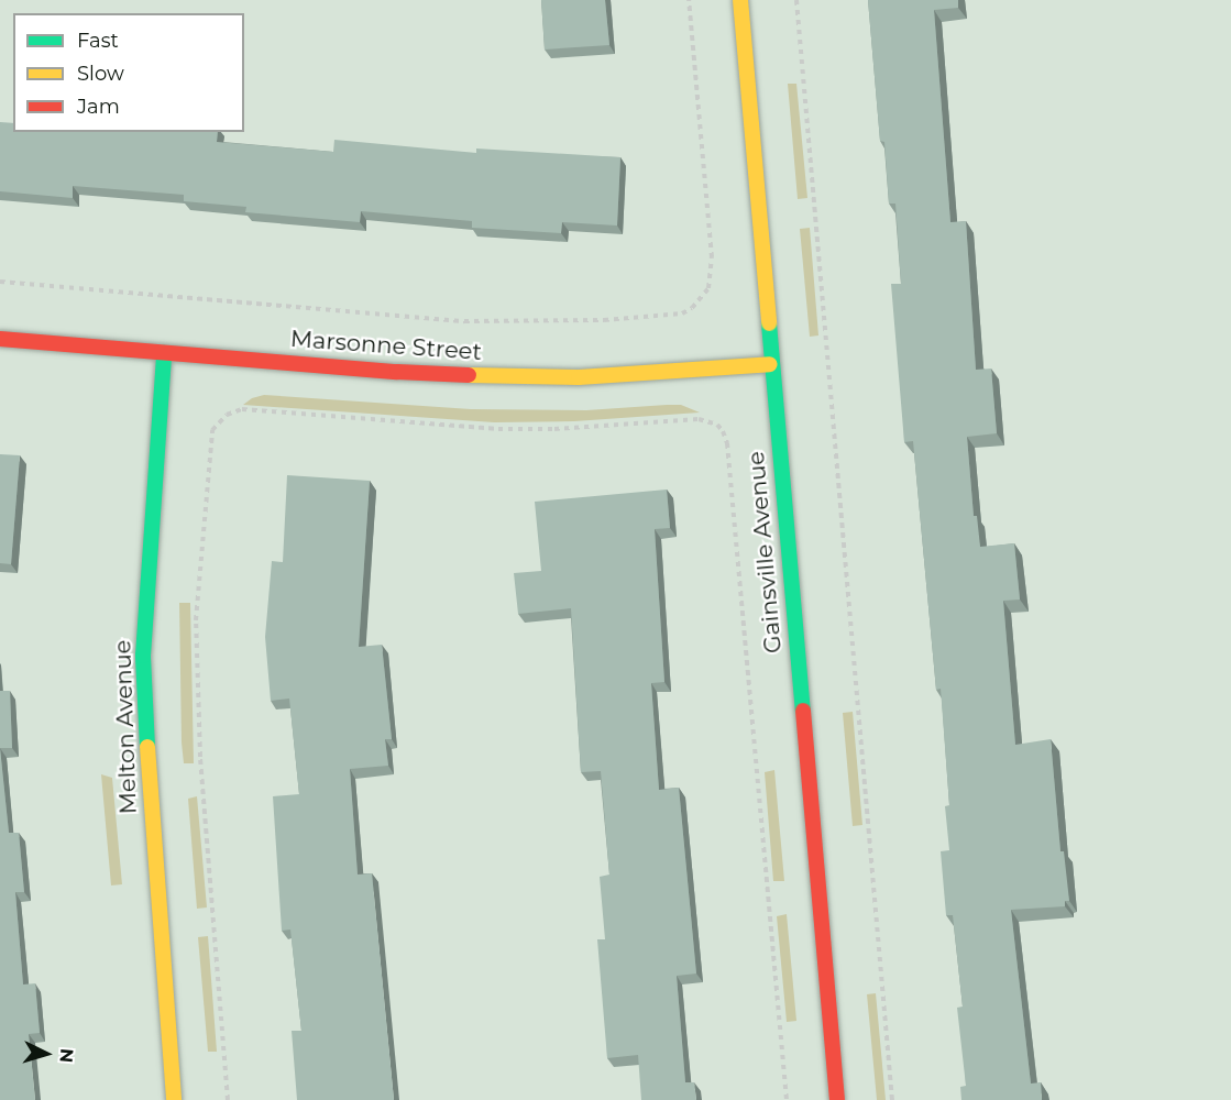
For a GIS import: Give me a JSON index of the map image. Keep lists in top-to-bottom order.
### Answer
{
  "streets": {
    "street": ["Marsonne Street", "Gainsville Avenue", "Melton Avenue"]
  },
  "crossings": [
    ["Marsonne Street", "Gainsville Avenue"],
    ["Marsonne Street", "Melton Avenue"]
  ],
  "legend": ["Fast", "Slow", "Jam"],
  "north": "right"
}
